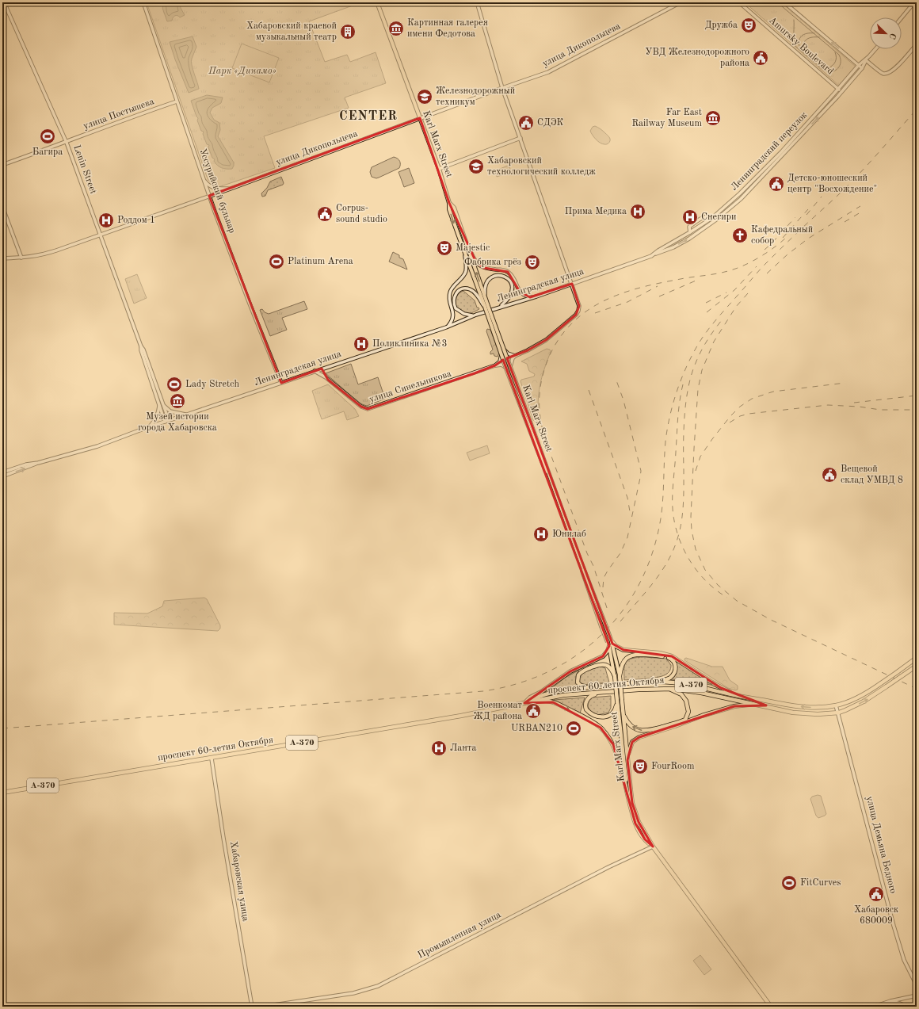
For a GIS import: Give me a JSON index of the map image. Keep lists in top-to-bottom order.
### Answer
{
  "streets": {
    "highway": ["Karl Marx Street", "А-370", "проспект 60-летия Октября"],
    "main road": [
      "улица Дикопольцева",
      "Amursky Boulevard",
      "улица Постышева",
      "Ленинградский переулок",
      "Lenin Street",
      "Уссурийский бульвар",
      "Ленинградская улица",
      "улица Синельникова",
      "улица Демьяна Бедного",
      "Хабаровская улица",
      "Промышленная улица"
    ]
  },
  "crossings": [
    ["улица Дикопольцева", "Karl Marx Street"],
    ["улица Дикопольцева", "Lenin Street"],
    ["улица Дикопольцева", "Уссурийский бульвар"],
    ["Amursky Boulevard", "Ленинградский переулок"],
    ["улица Постышева", "Lenin Street"],
    ["улица Постышева", "Уссурийский бульвар"],
    ["Karl Marx Street", "Промышленная улица"],
    ["Ленинградский переулок", "Ленинградская улица"],
    ["Lenin Street", "Ленинградская улица"],
    ["Уссурийский бульвар", "Ленинградская улица"],
    ["Ленинградская улица", "улица Синельникова"],
    ["А-370", "проспект 60-летия Октября"],
    ["А-370", "улица Демьяна Бедного"],
    ["проспект 60-летия Октября", "улица Демьяна Бедного"],
    ["проспект 60-летия Октября", "Хабаровская улица"]
  ],
  "districts": ["CENTER"],
  "parks": ["Парк «Динамо»"],
  "places": {
    "theatre": [
      "Дружба",
      "Majestic",
      "Фабрика грёз",
      "FourRoom"
    ],
    "museum": ["Картинная галерея имени Федотова", "Far East Railway Museum", "Музей истории города Хабаровска"],
    "building": ["Хабаровский краевой музыкальный театр"],
    "public building": [
      "УВД Железнодорожного района",
      "СДЭК",
      "Детско-юношеский центр \"Восхождение\"",
      "Corpus- sound studio",
      "Вещевой склад УМВД 8",
      "Военкомат ЖД района",
      "Хабаровск 680009"
    ],
    "school or university": ["Железнодорожный техникум", "Хабаровский технологический колледж"],
    "sports": [
      "Багира",
      "Platinum Arena",
      "Lady Stretch",
      "URBAN210",
      "FitCurves"
    ],
    "hospital": [
      "Прима Медика",
      "Снегири",
      "Роддом 1",
      "Поликлиника №3",
      "Юнилаб",
      "Ланта"
    ],
    "church": ["Кафедральный собор"]
  },
  "north": "bottom right"
}
